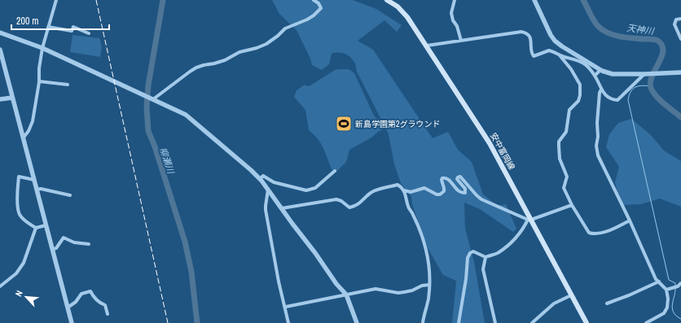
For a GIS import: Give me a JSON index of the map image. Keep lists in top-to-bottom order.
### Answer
{
  "streets": {
    "main road": ["安中富岡線"]
  },
  "water": ["天神川", "柳瀬川"],
  "places": {
    "sports": ["新島学園第2グラウンド"]
  },
  "scale_bar": "200 m",
  "north": "top left"
}
